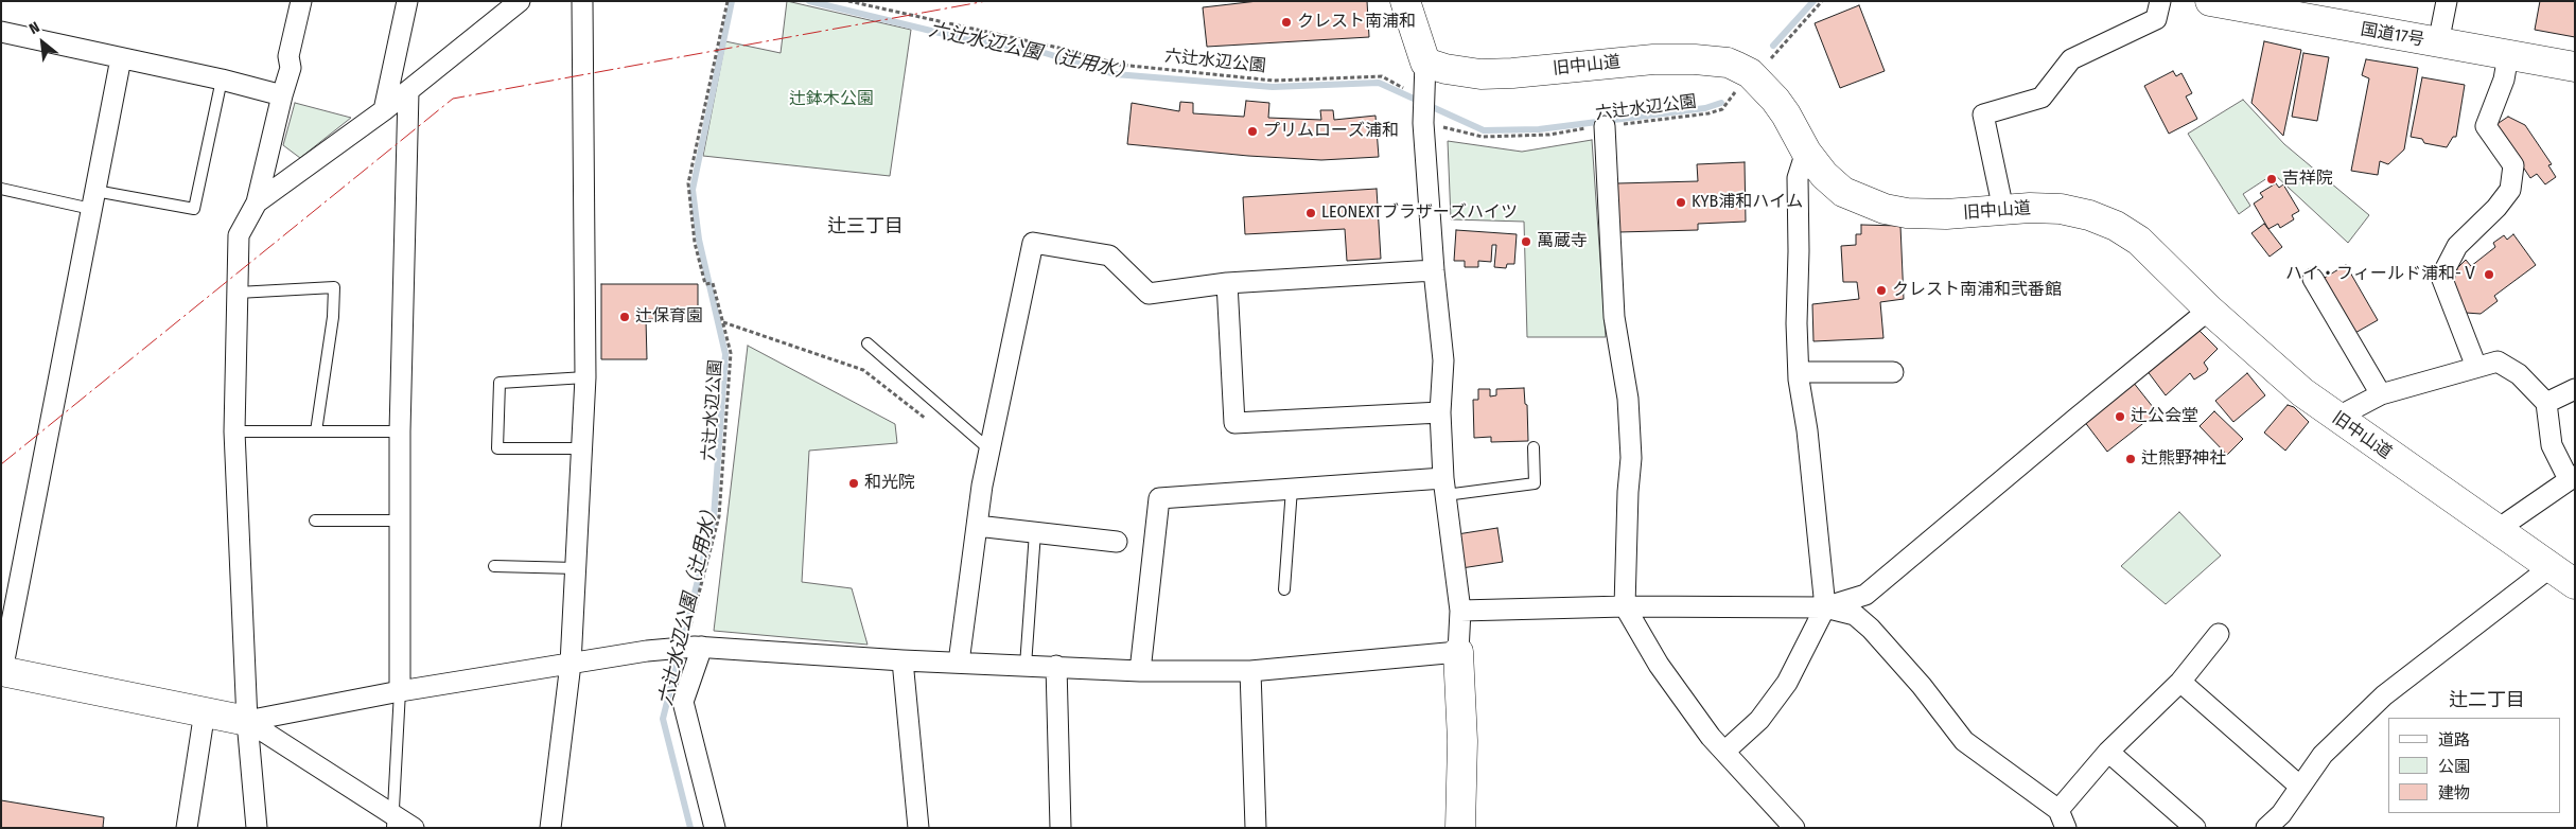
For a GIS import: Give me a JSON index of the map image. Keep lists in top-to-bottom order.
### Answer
{
  "streets": {
    "main road": ["国道17号", "旧中山道"],
    "path": ["六辻水辺公園"]
  },
  "crossings": [
    ["六辻水辺公園", "旧中山道"]
  ],
  "districts": ["辻三丁目", "辻二丁目"],
  "water": ["六辻水辺公園（辻用水）"],
  "parks": ["辻鉢木公園"],
  "places": [
    "クレスト南浦和",
    "プリムローズ浦和",
    "吉祥院",
    "KYB浦和ハイム",
    "LEONEXTブラザーズハイツ",
    "萬蔵寺",
    "ハイ・フィールド浦和-Ⅴ",
    "クレスト南浦和弐番館",
    "辻保育園",
    "辻公会堂",
    "辻熊野神社",
    "和光院"
  ],
  "legend": ["道路", "公園", "建物"],
  "north": "top left"
}
